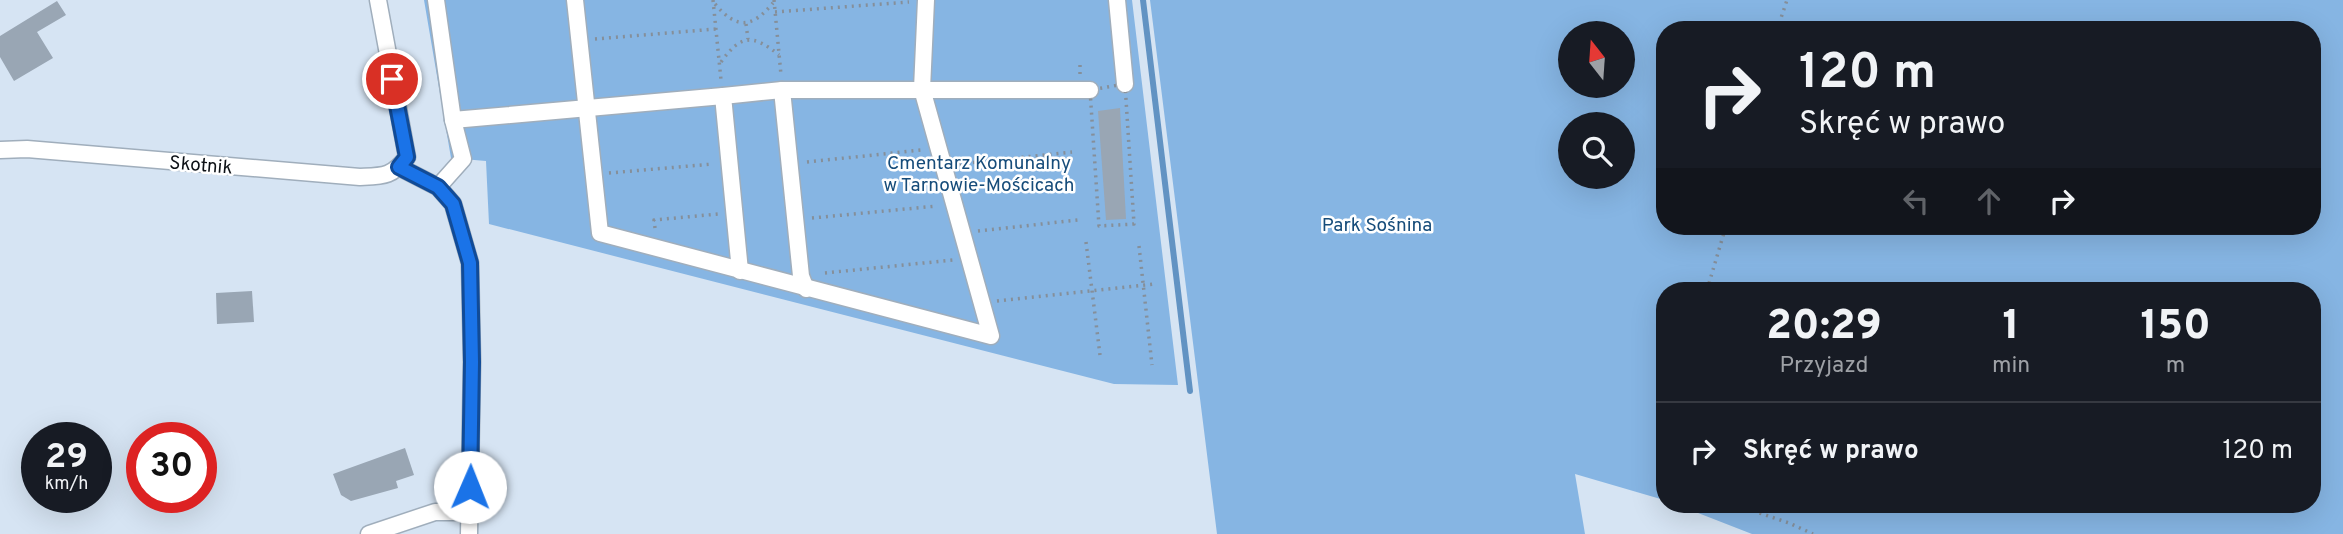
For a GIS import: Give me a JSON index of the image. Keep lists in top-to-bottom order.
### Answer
{
  "streets": {
    "street": ["Skotnik"]
  },
  "parks": ["Cmentarz Komunalny w Tarnowie-Mościcach", "Park Sośnina"],
  "north": "top",
  "page": {
    "turn": ["120 m", "Skręć w prawo"],
    "eta": [
      "20:29",
      "Przyjazd",
      "1",
      "min",
      "150",
      "m"
    ],
    "list": [
      {
        "name": "Skręć w prawo",
        "value": "120 m"
      }
    ],
    "speed": "29 km/h",
    "limit": "30"
  }
}
